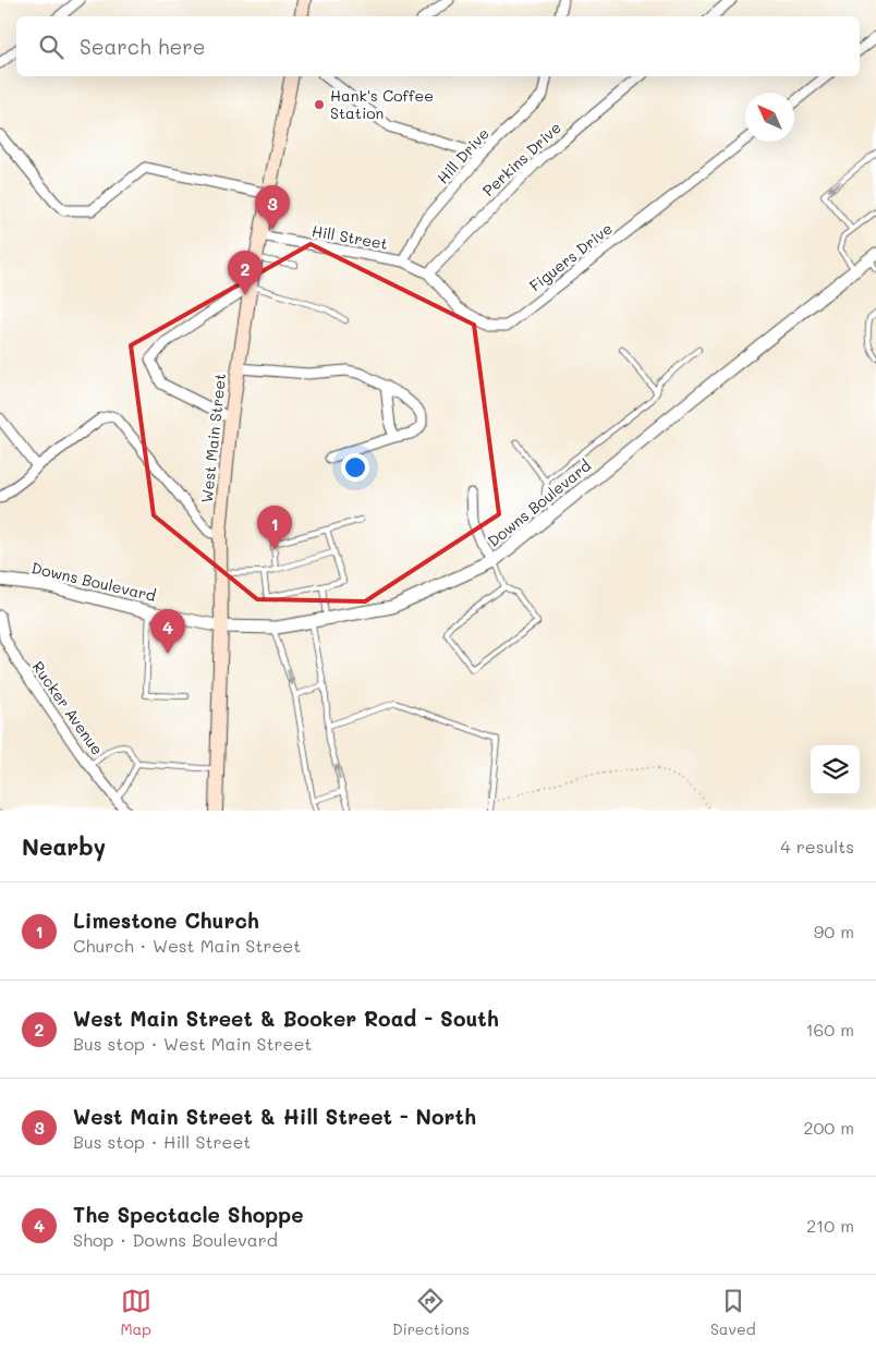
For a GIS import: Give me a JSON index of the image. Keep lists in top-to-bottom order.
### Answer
{
  "streets": {
    "main road": ["West Main Street"],
    "street": [
      "Hill Drive",
      "Perkins Drive",
      "Hill Street",
      "Figuers Drive",
      "Downs Boulevard",
      "Rucker Avenue"
    ]
  },
  "crossings": [
    ["Hill Drive", "Hill Street"],
    ["Hill Drive", "Figuers Drive"],
    ["Perkins Drive", "Figuers Drive"],
    ["Hill Street", "Figuers Drive"],
    ["Hill Street", "West Main Street"],
    ["West Main Street", "Downs Boulevard"]
  ],
  "places": ["Hank's Coffee Station"],
  "north": "top left",
  "page": {
    "search": "Search here",
    "pins": [
      "3",
      "2",
      "1",
      "4"
    ],
    "heading": ["Nearby", "4 results"],
    "list": [
      {
        "mark": "1",
        "name": "Limestone Church",
        "note": "Church · West Main Street",
        "value": "90 m"
      },
      {
        "mark": "2",
        "name": "West Main Street & Booker Road - South",
        "note": "Bus stop · West Main Street",
        "value": "160 m"
      },
      {
        "mark": "3",
        "name": "West Main Street & Hill Street - North",
        "note": "Bus stop · Hill Street",
        "value": "200 m"
      },
      {
        "mark": "4",
        "name": "The Spectacle Shoppe",
        "note": "Shop · Downs Boulevard",
        "value": "210 m"
      }
    ],
    "nav": ["Map", "Directions", "Saved"]
  }
}
